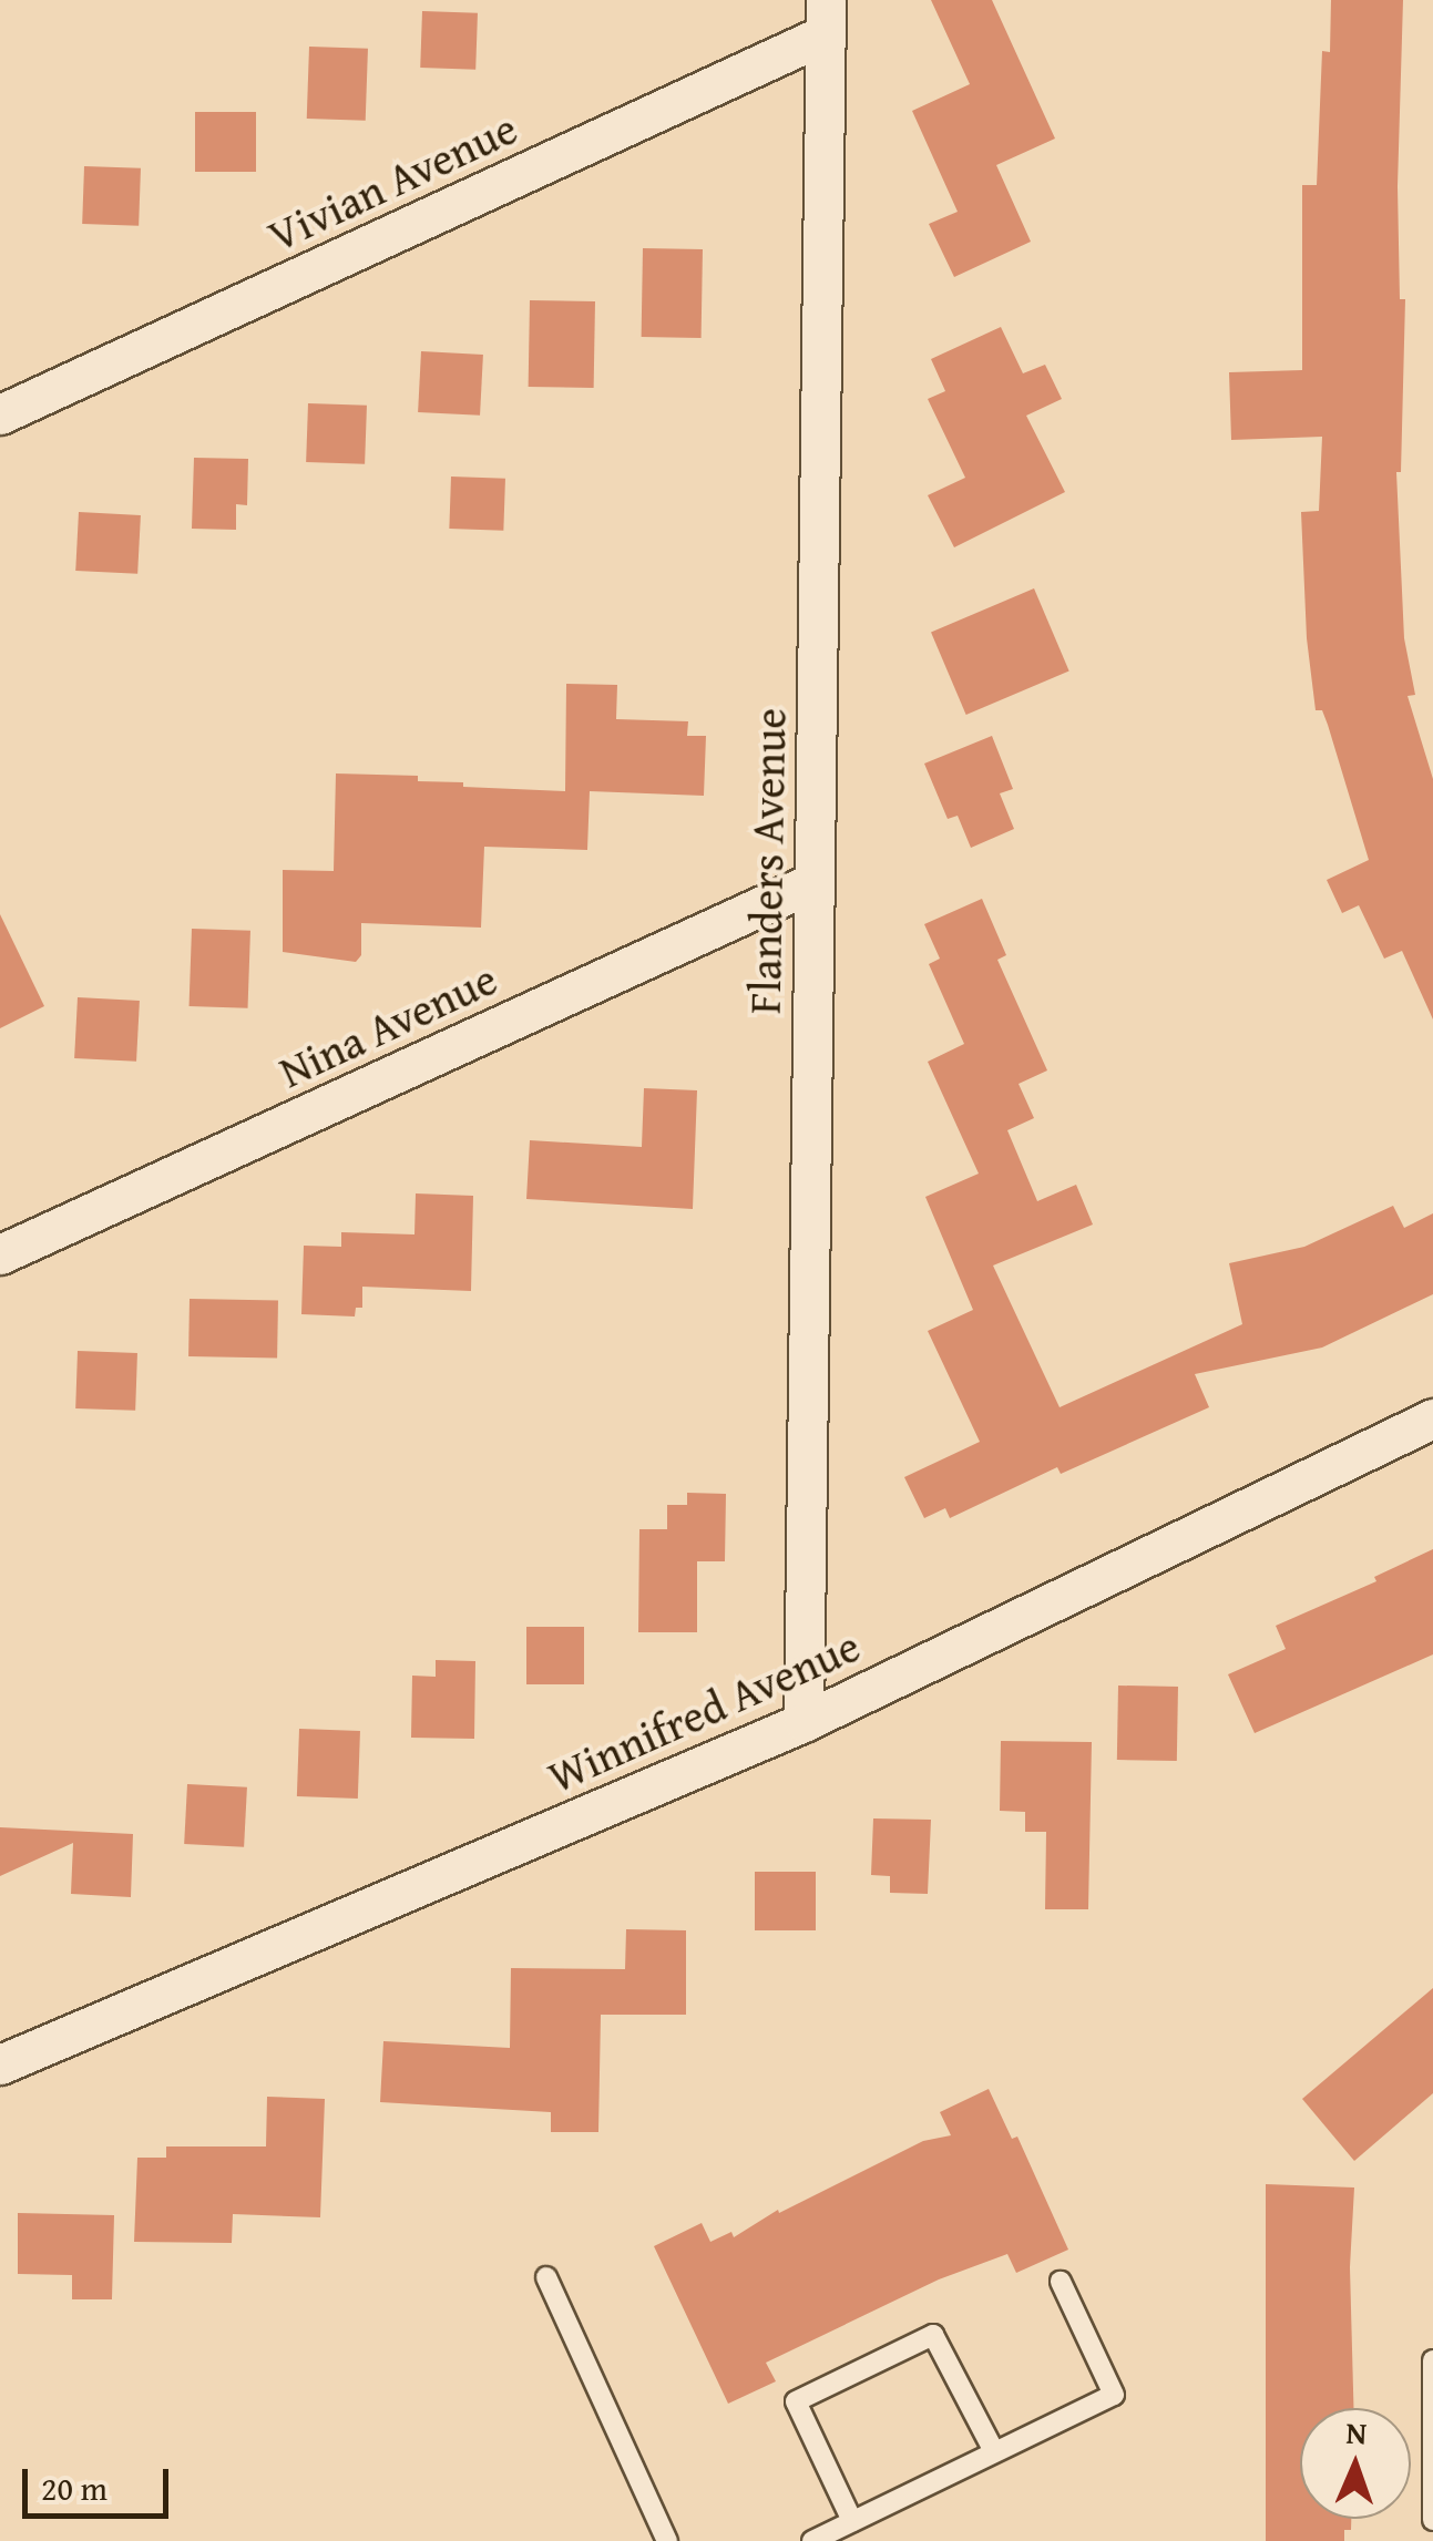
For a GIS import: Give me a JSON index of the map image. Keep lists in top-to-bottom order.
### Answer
{
  "streets": {
    "street": [
      "Vivian Avenue",
      "Flanders Avenue",
      "Nina Avenue",
      "Winnifred Avenue"
    ]
  },
  "crossings": [
    ["Vivian Avenue", "Flanders Avenue"],
    ["Flanders Avenue", "Nina Avenue"],
    ["Flanders Avenue", "Winnifred Avenue"]
  ],
  "scale_bar": "20 m",
  "north": "top"
}
